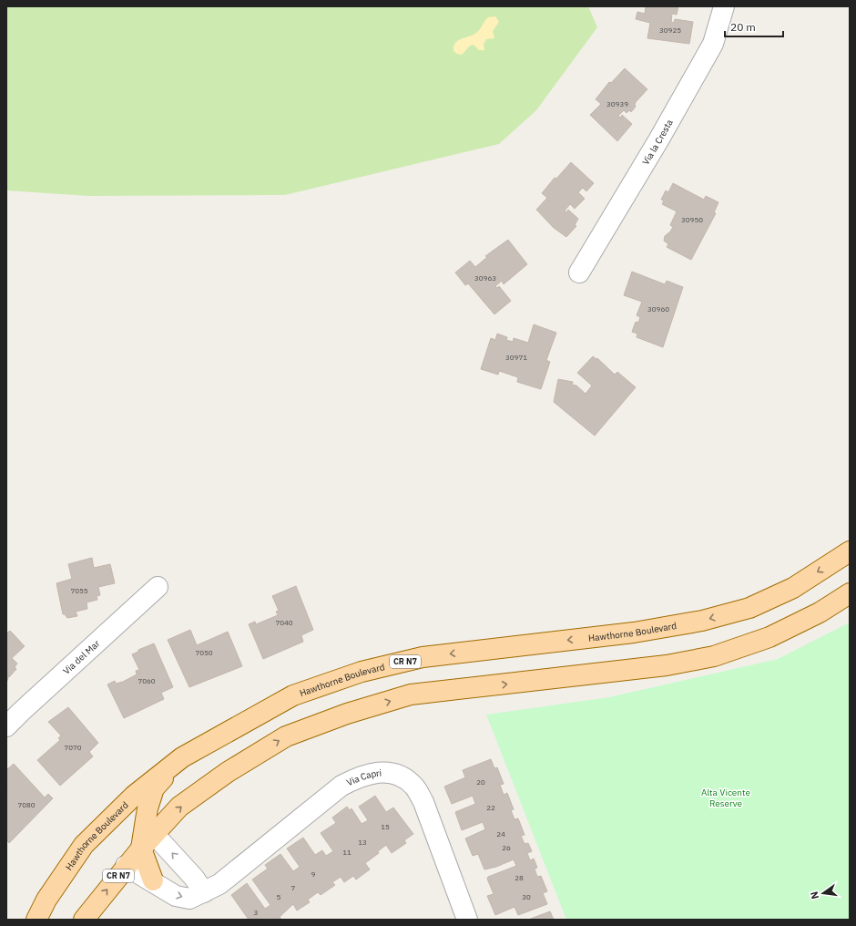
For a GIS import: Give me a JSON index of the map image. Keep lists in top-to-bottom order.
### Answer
{
  "streets": {
    "main road": ["Hawthorne Boulevard", "CR N7"],
    "street": ["Via la Cresta", "Via del Mar", "Via Capri"]
  },
  "crossings": [
    ["CR N7", "Via Capri"]
  ],
  "parks": ["Alta Vicente Reserve"],
  "house_numbers": [
    "30925",
    "30939",
    "30950",
    "30963",
    "30960",
    "30971",
    "7055",
    "7040",
    "7050",
    "7060",
    "7070",
    "20",
    "7080",
    "22",
    "15",
    "24",
    "13",
    "26",
    "11",
    "9",
    "28",
    "7",
    "5",
    "30",
    "3"
  ],
  "scale_bar": "20 m",
  "north": "left"
}
